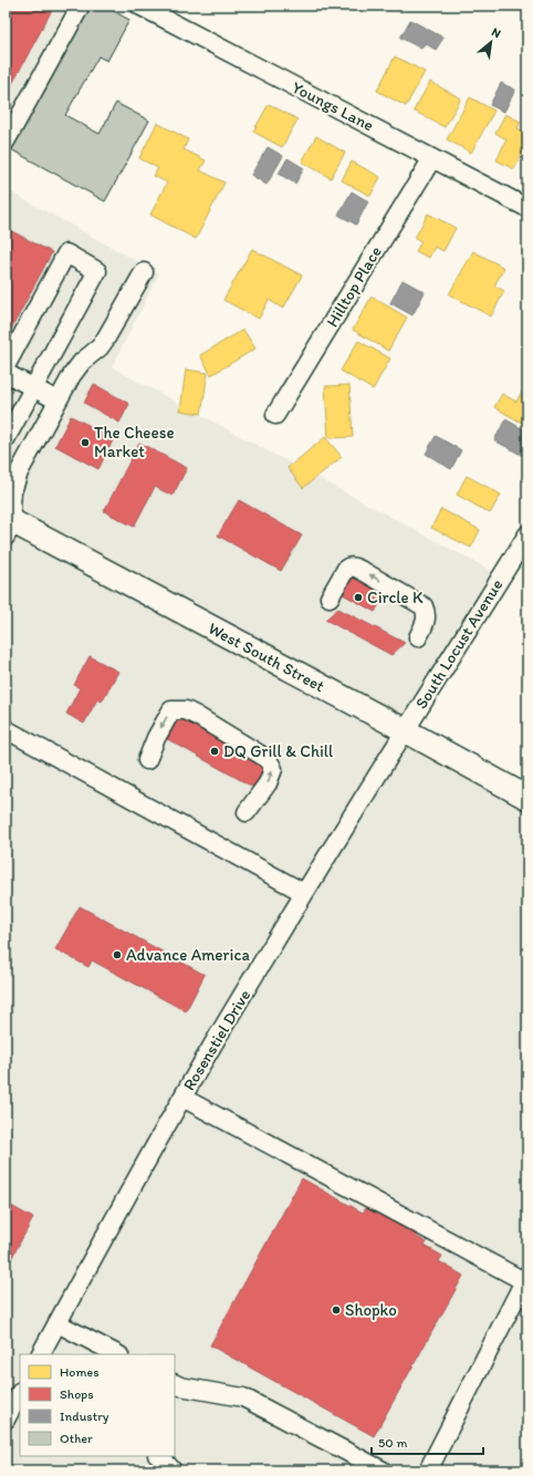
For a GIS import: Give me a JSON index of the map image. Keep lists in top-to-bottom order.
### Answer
{
  "streets": {
    "main road": ["West South Street"],
    "street": [
      "Youngs Lane",
      "Hilltop Place",
      "South Locust Avenue",
      "Rosenstiel Drive"
    ]
  },
  "crossings": [
    ["Youngs Lane", "Hilltop Place"],
    ["South Locust Avenue", "West South Street"],
    ["South Locust Avenue", "Rosenstiel Drive"],
    ["West South Street", "Rosenstiel Drive"]
  ],
  "places": [
    "The Cheese Market",
    "Circle K",
    "DQ Grill & Chill",
    "Advance America",
    "Shopko"
  ],
  "legend": [
    "Homes",
    "Shops",
    "Industry",
    "Other"
  ],
  "scale_bar": "50 m",
  "north": "top right"
}
